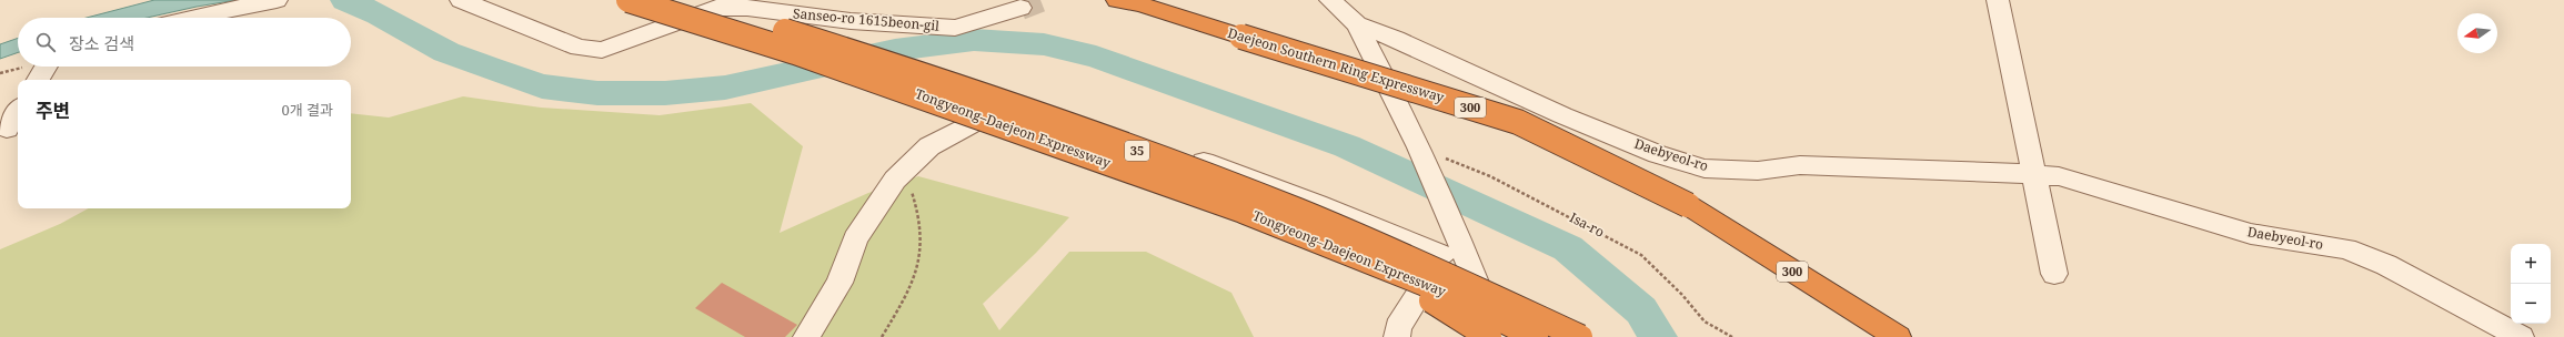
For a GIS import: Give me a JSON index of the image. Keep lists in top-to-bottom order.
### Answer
{
  "streets": {
    "highway": [
      "Daejeon Southern Ring Expressway",
      "300",
      "Tongyeong–Daejeon Expressway",
      "35"
    ],
    "street": ["Sanseo-ro 1615beon-gil", "Daebyeol-ro"],
    "path": ["Isa-ro"]
  },
  "north": "left",
  "page": {
    "search": "장소 검색",
    "heading": ["주변", "0개 결과"],
    "map_buttons": ["+", "−"]
  }
}
